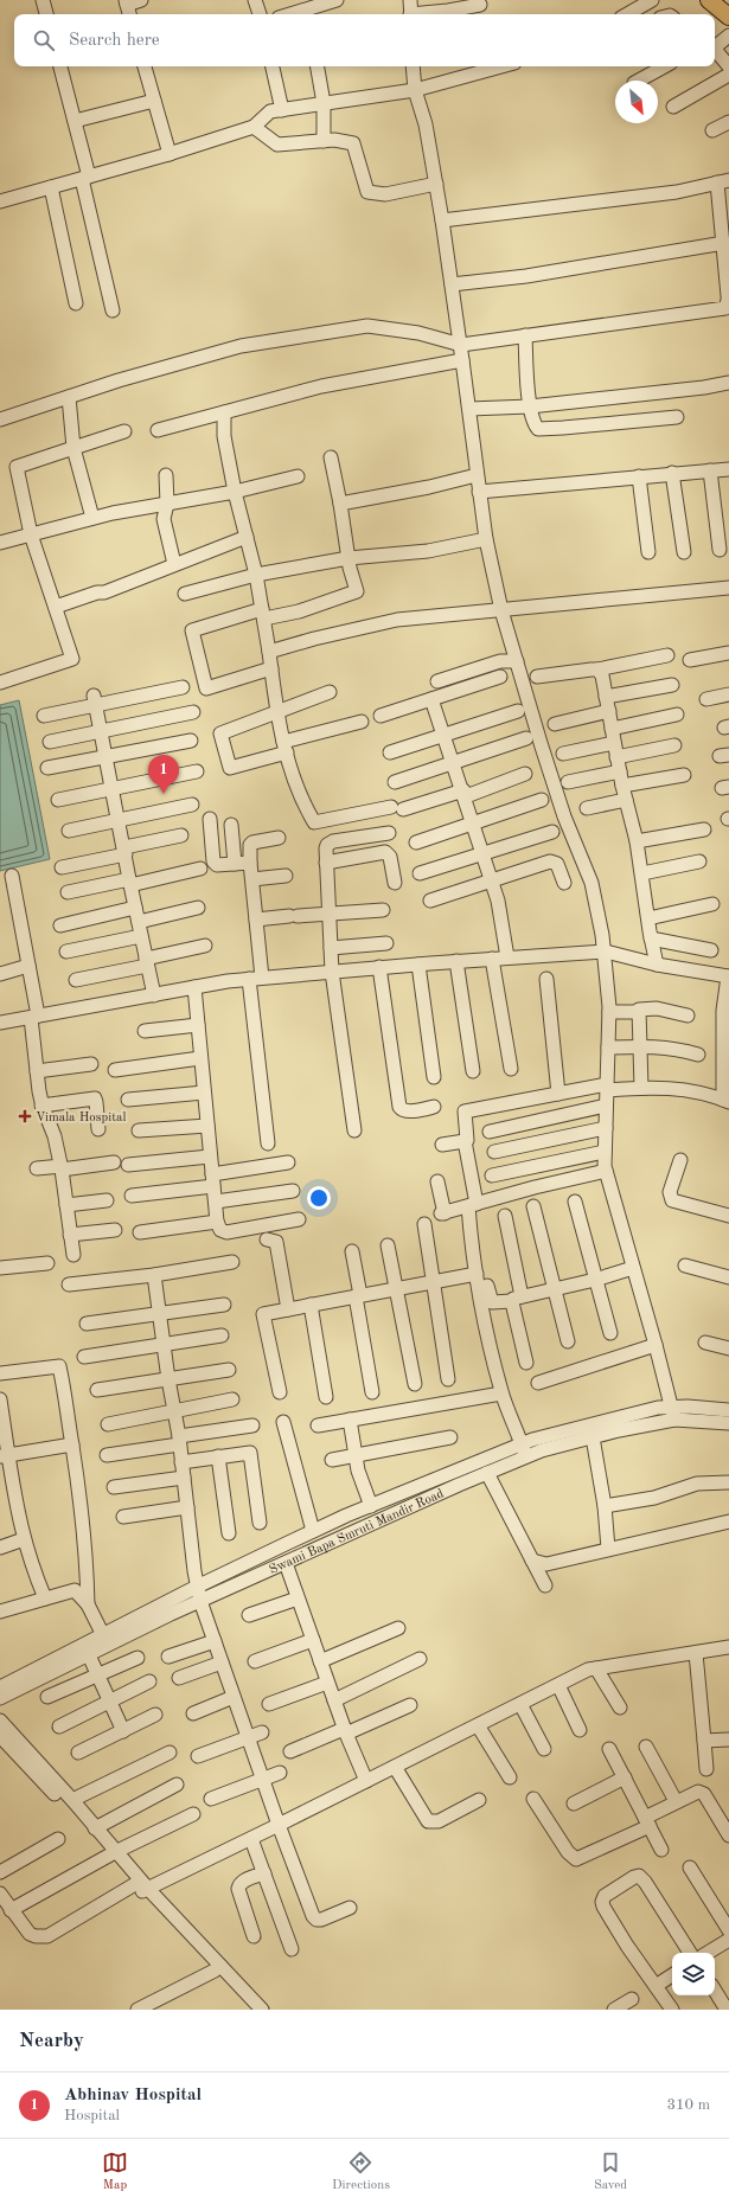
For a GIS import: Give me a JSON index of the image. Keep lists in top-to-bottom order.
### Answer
{
  "streets": {
    "street": ["Swami Bapa Smruti Mandir Road"]
  },
  "places": {
    "health": ["Vimala Hospital"]
  },
  "north": "bottom right",
  "page": {
    "search": "Search here",
    "pins": "1",
    "heading": "Nearby",
    "list": [
      {
        "mark": "1",
        "name": "Abhinav Hospital",
        "note": "Hospital",
        "value": "310 m"
      }
    ],
    "nav": ["Map", "Directions", "Saved"]
  }
}
